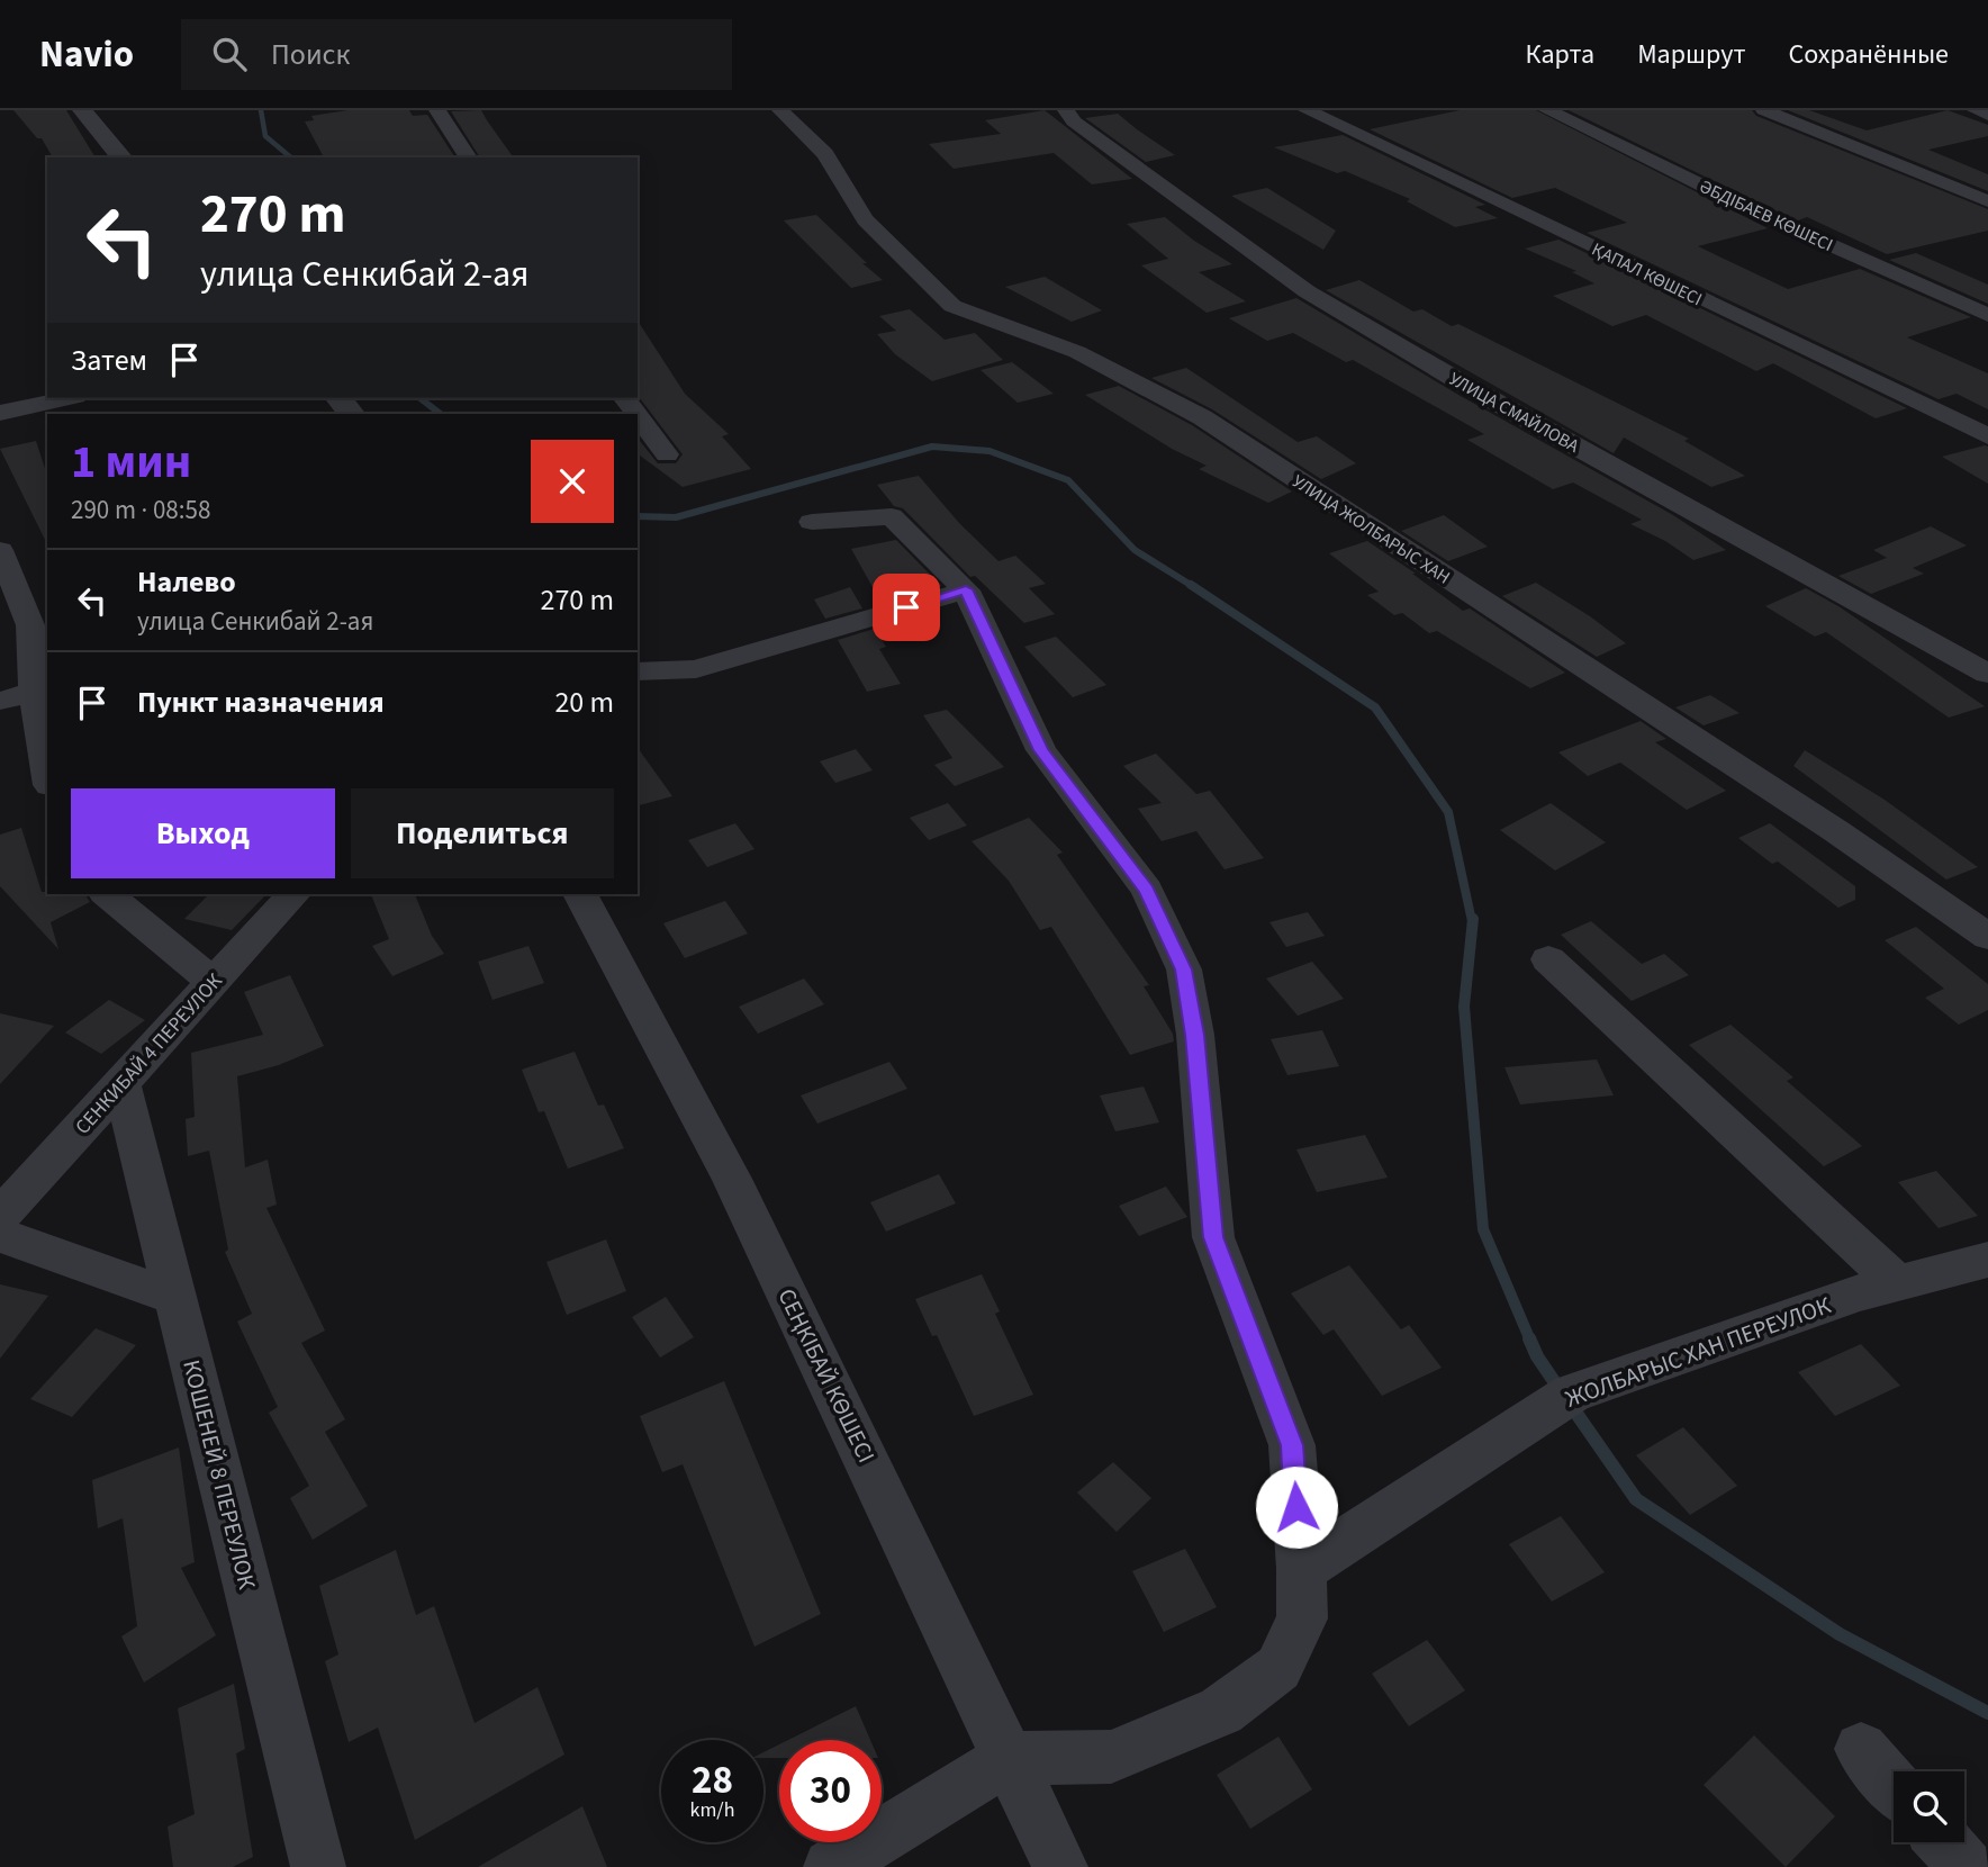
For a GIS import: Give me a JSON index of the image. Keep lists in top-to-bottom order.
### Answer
{
  "streets": {
    "street": [
      "ӘБДІБАЕВ КӨШЕСІ",
      "ҚАПАЛ КӨШЕСІ",
      "УЛИЦА СМАЙЛОВА",
      "УЛИЦА ЖОЛБАРЫС ХАН",
      "СЕНКИБАЙ 4 ПЕРЕУЛОК",
      "ЖОЛБАРЫС ХАН ПЕРЕУЛОК",
      "СЕҢКІБАЙ КӨШЕСІ",
      "КОШЕНЕЙ 8 ПЕРЕУЛОК"
    ]
  },
  "crossings": [
    ["СЕНКИБАЙ 4 ПЕРЕУЛОК", "КОШЕНЕЙ 8 ПЕРЕУЛОК"]
  ],
  "page": {
    "header": "Navio",
    "search": "Поиск",
    "nav": ["Карта", "Маршрут", "Сохранённые"],
    "turn": ["270 m", "улица Сенкибай 2-ая"],
    "then": "Затем",
    "heading": ["1 мин", "290 m · 08:58"],
    "list": [
      {
        "name": "Налево",
        "note": "улица Сенкибай 2-ая",
        "value": "270 m"
      },
      {
        "name": "Пункт назначения",
        "value": "20 m"
      }
    ],
    "buttons": ["Выход", "Поделиться"],
    "speed": "28 km/h",
    "limit": "30"
  }
}
